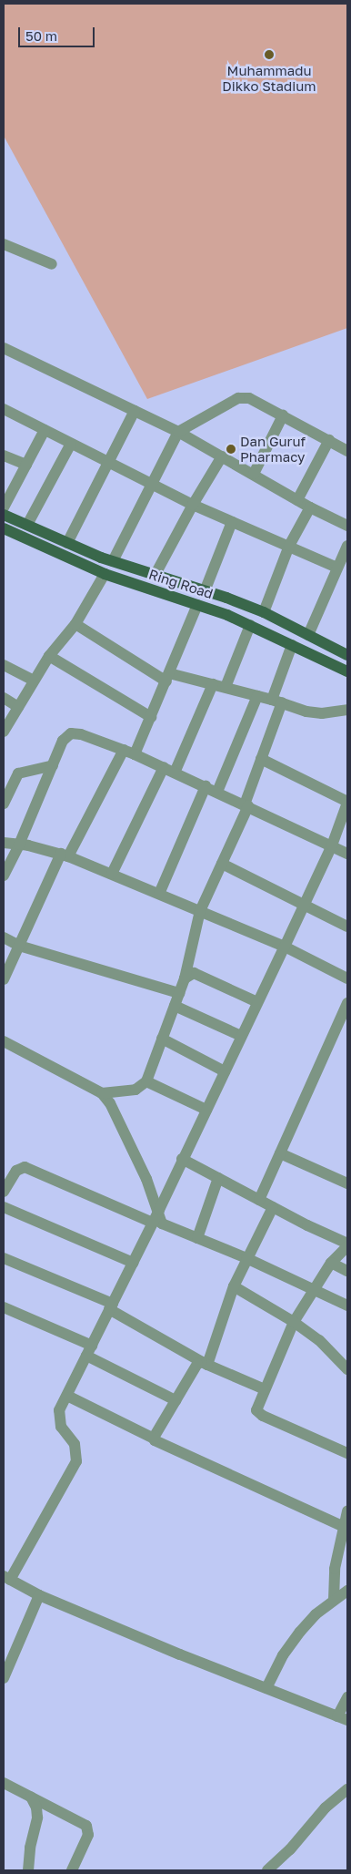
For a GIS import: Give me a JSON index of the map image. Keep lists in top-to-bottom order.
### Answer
{
  "streets": {
    "main road": ["Ring Road"]
  },
  "places": ["Muhammadu Dikko Stadium", "Dan Guruf Pharmacy"],
  "scale_bar": "50 m"
}
